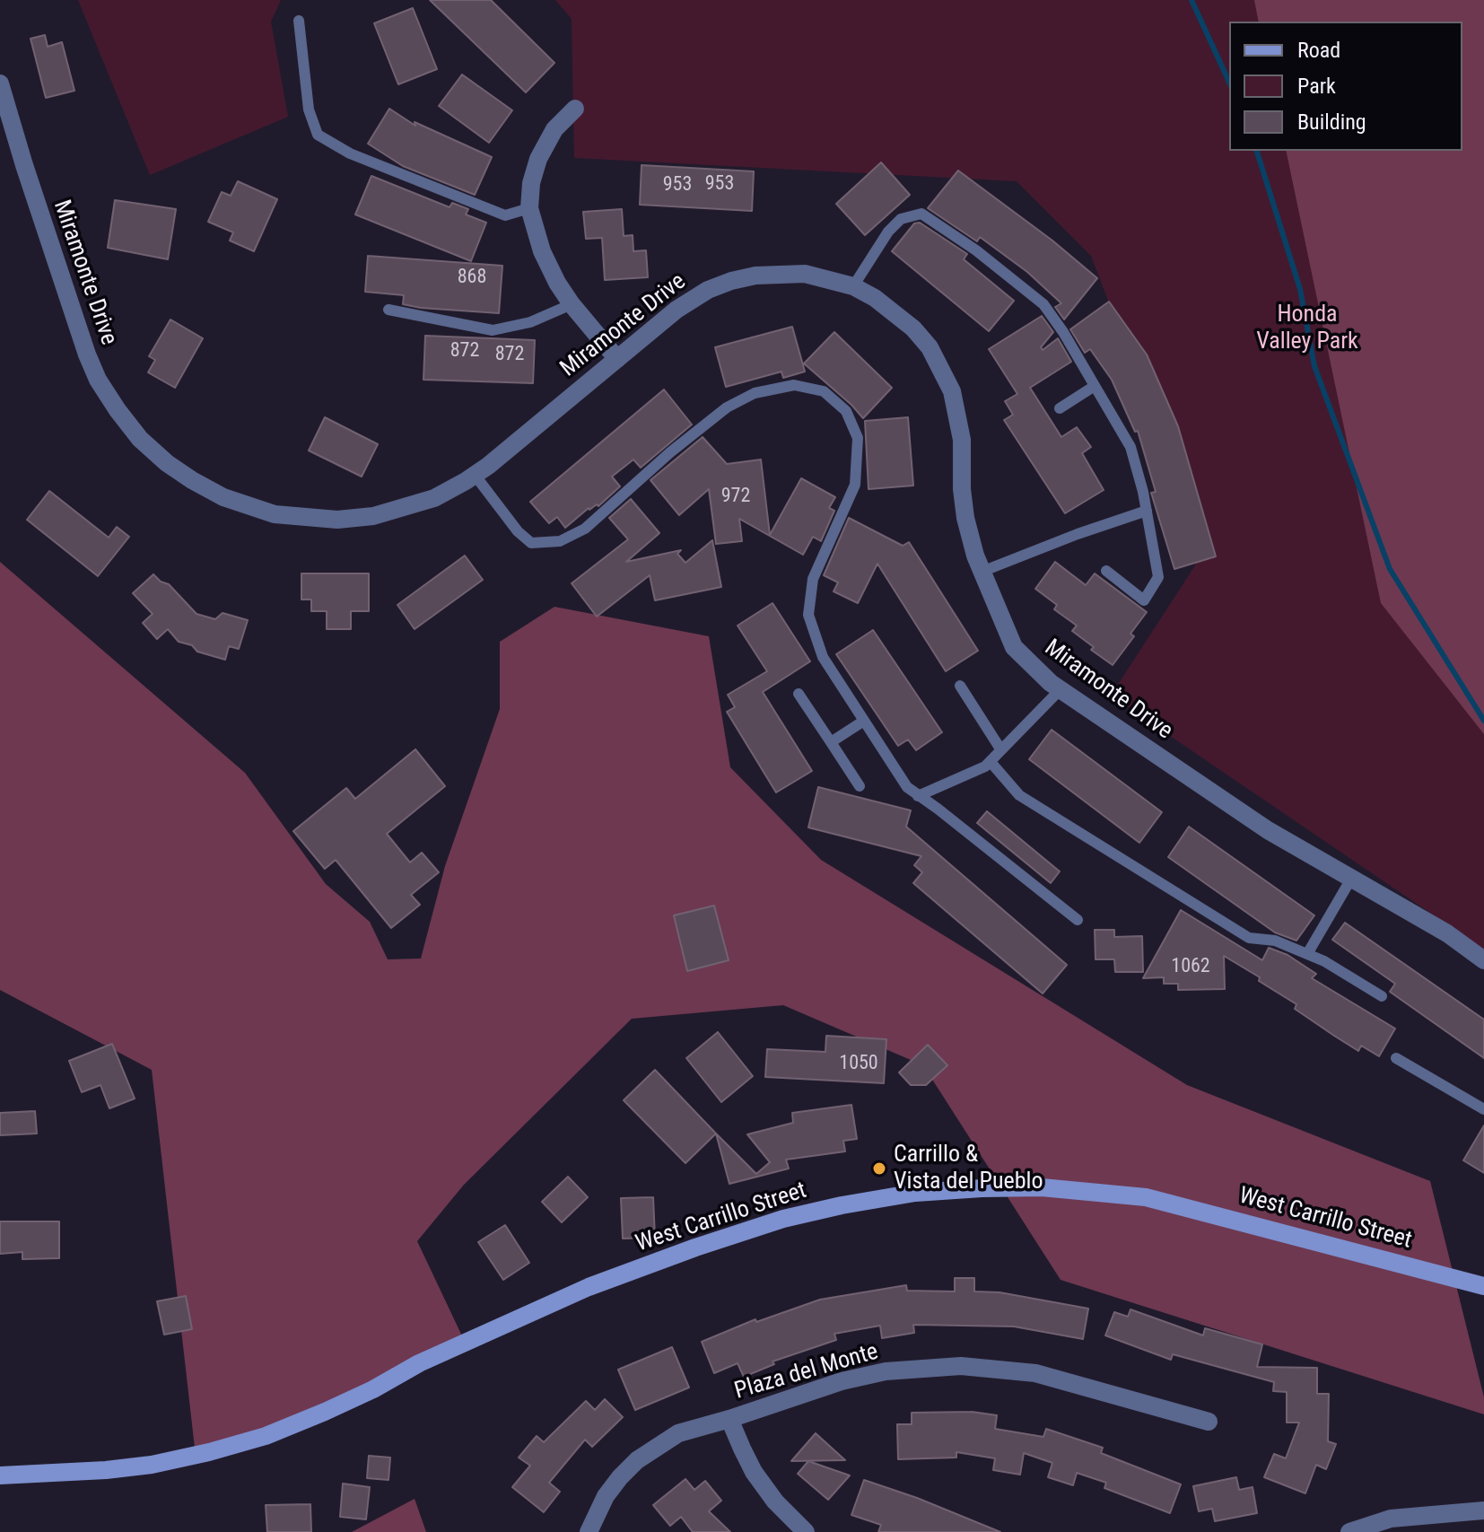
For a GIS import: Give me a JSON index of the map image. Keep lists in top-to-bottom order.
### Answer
{
  "streets": {
    "main road": ["West Carrillo Street"],
    "street": ["Miramonte Drive", "Plaza del Monte"]
  },
  "parks": ["Honda Valley Park"],
  "places": ["Carrillo & Vista del Pueblo"],
  "house_numbers": [
    "953",
    "953",
    "868",
    "872",
    "872",
    "972",
    "1062",
    "1050"
  ],
  "legend": ["Road", "Park", "Building"]
}
